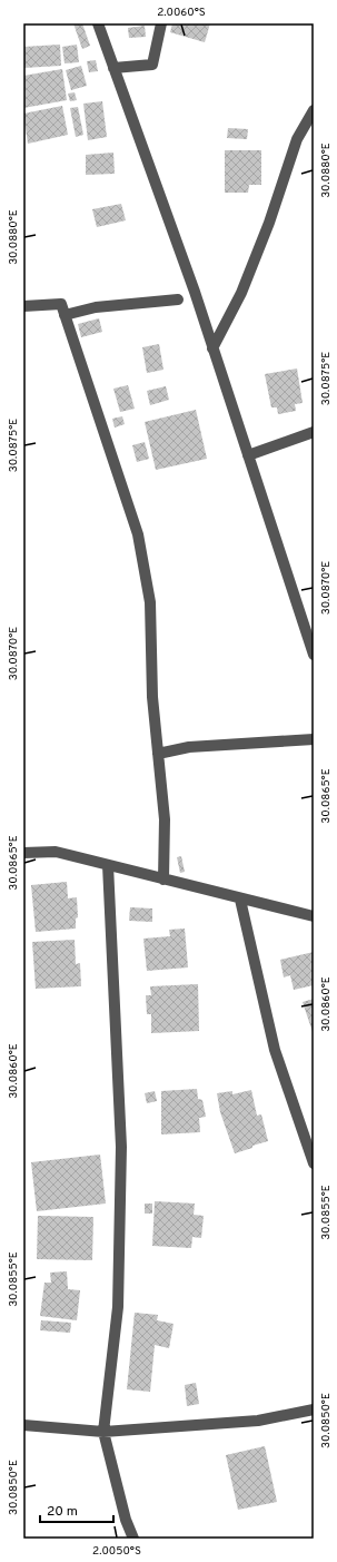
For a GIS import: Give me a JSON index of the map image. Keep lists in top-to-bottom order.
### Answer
{
  "scale_bar": "20 m",
  "coordinates": [
    "2.0060°S",
    "30.0880°E",
    "30.0875°E",
    "30.0870°E",
    "30.0865°E",
    "30.0860°E",
    "30.0855°E",
    "30.0850°E",
    "2.0050°S"
  ]
}
